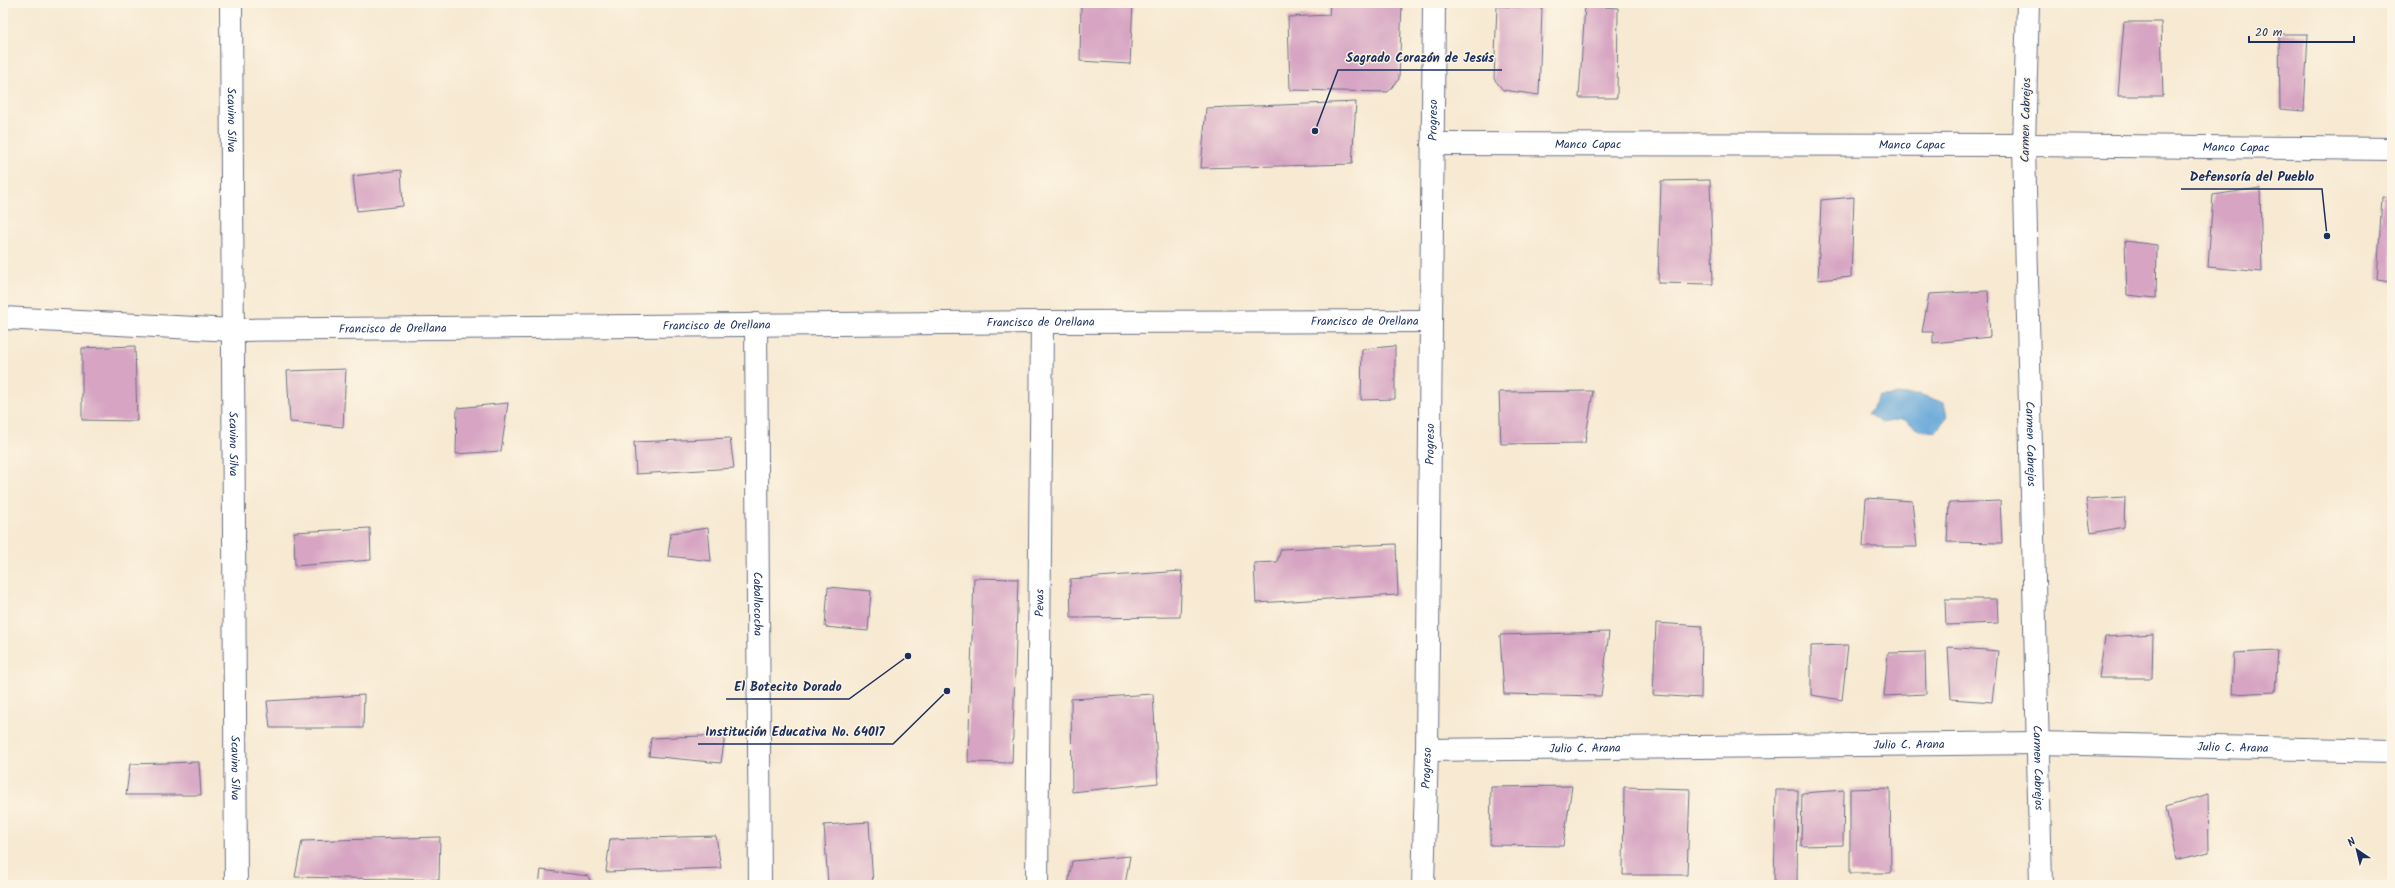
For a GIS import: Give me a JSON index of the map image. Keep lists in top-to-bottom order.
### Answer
{
  "streets": {
    "street": [
      "Scavino Silva",
      "Progreso",
      "Carmen Cabrejos",
      "Manco Capac",
      "Francisco de Orellana",
      "Pevas",
      "Caballococha",
      "Julio C. Arana"
    ]
  },
  "crossings": [
    ["Scavino Silva", "Francisco de Orellana"],
    ["Progreso", "Manco Capac"],
    ["Progreso", "Francisco de Orellana"],
    ["Progreso", "Julio C. Arana"],
    ["Carmen Cabrejos", "Manco Capac"],
    ["Carmen Cabrejos", "Julio C. Arana"],
    ["Francisco de Orellana", "Pevas"],
    ["Francisco de Orellana", "Caballococha"]
  ],
  "places": [
    "Sagrado Corazón de Jesús",
    "Defensoría del Pueblo",
    "El Botecito Dorado",
    "Institución Educativa No. 64017"
  ],
  "scale_bar": "20 m",
  "north": "top left"
}
